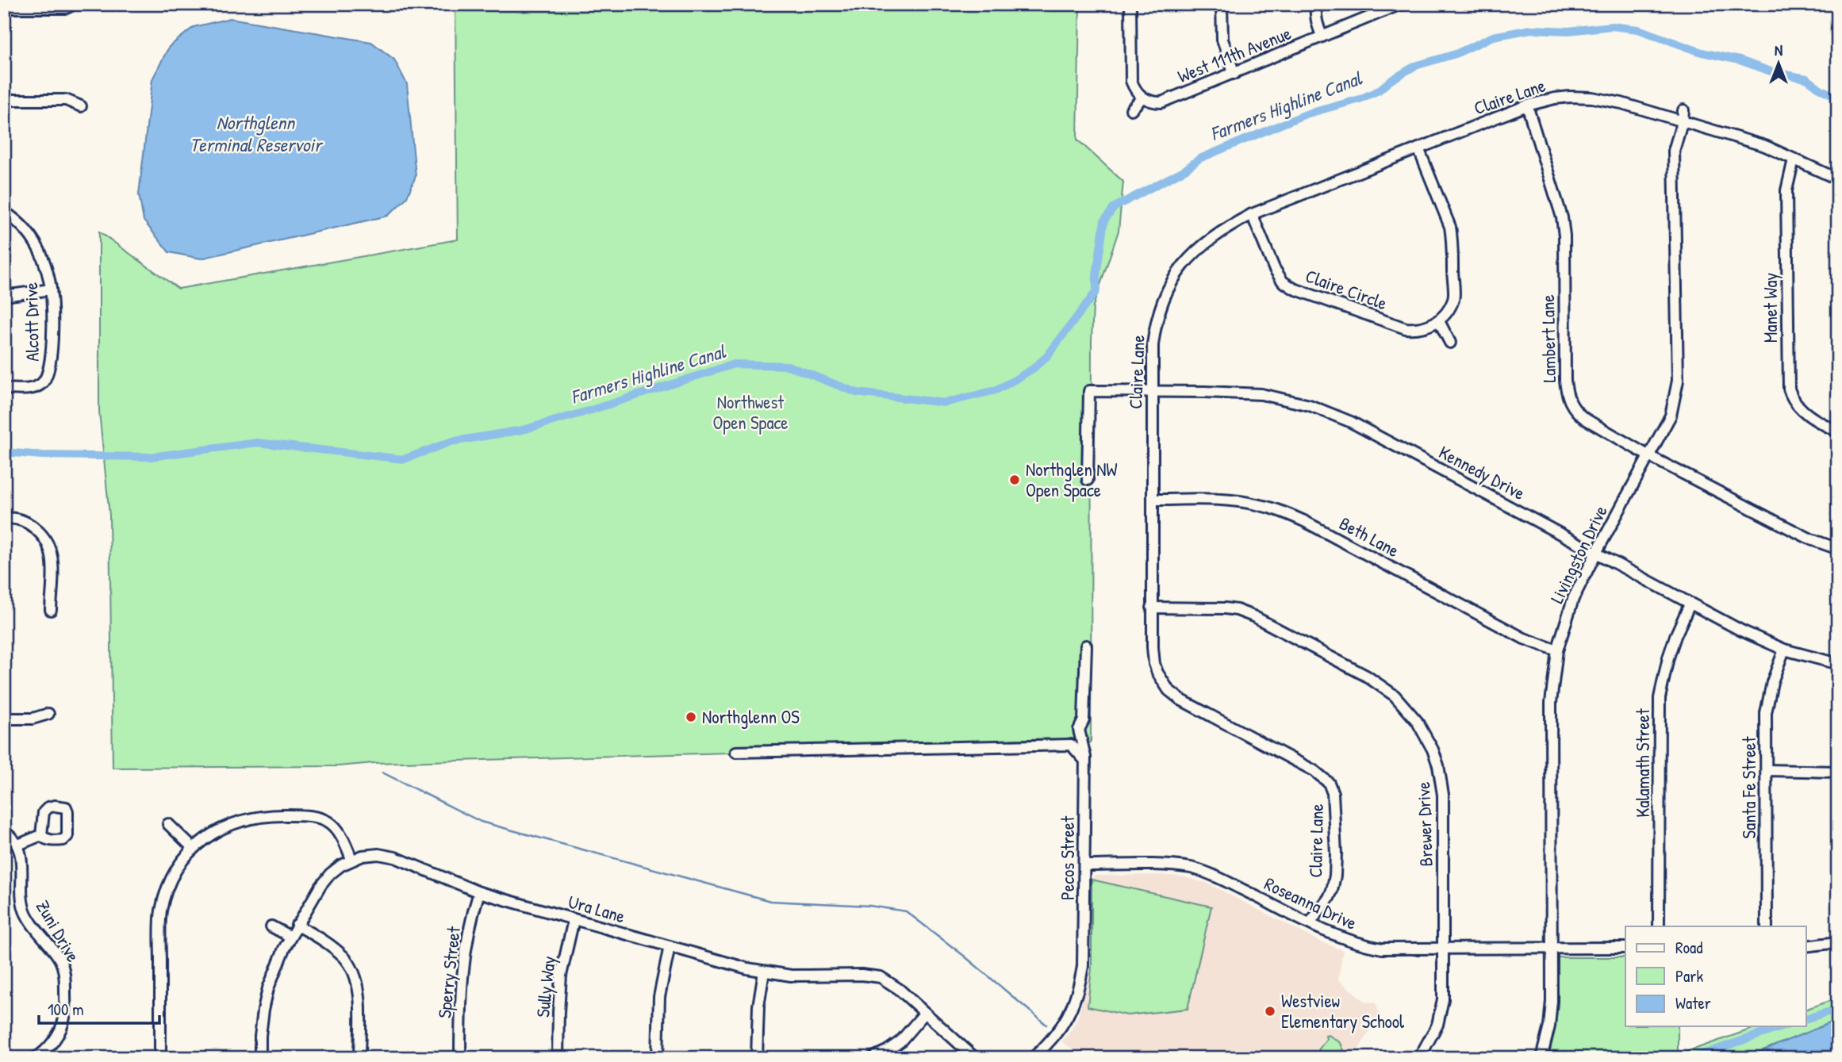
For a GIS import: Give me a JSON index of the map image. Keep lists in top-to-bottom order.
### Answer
{
  "streets": {
    "street": [
      "West 111th Avenue",
      "Claire Lane",
      "Claire Circle",
      "Manet Way",
      "Alcott Drive",
      "Lambert Lane",
      "Kennedy Drive",
      "Beth Lane",
      "Livingston Drive",
      "Kalamath Street",
      "Santa Fe Street",
      "Brewer Drive",
      "Pecos Street",
      "Roseanna Drive",
      "Ura Lane",
      "Zuni Drive",
      "Sperry Street",
      "Sully Way"
    ]
  },
  "crossings": [
    ["Claire Lane", "Claire Circle"],
    ["Claire Lane", "Manet Way"],
    ["Claire Lane", "Lambert Lane"],
    ["Claire Lane", "Kennedy Drive"],
    ["Claire Lane", "Beth Lane"],
    ["Claire Lane", "Livingston Drive"],
    ["Claire Lane", "Brewer Drive"],
    ["Claire Lane", "Roseanna Drive"],
    ["Lambert Lane", "Livingston Drive"],
    ["Kennedy Drive", "Livingston Drive"],
    ["Kennedy Drive", "Kalamath Street"],
    ["Kennedy Drive", "Santa Fe Street"],
    ["Beth Lane", "Livingston Drive"],
    ["Livingston Drive", "Roseanna Drive"],
    ["Brewer Drive", "Roseanna Drive"],
    ["Pecos Street", "Roseanna Drive"],
    ["Ura Lane", "Sperry Street"],
    ["Ura Lane", "Sully Way"]
  ],
  "water": ["Farmers Highline Canal", "Northglenn Terminal Reservoir"],
  "parks": ["Northwest Open Space"],
  "places": ["Northglen NW Open Space", "Northglenn OS", "Westview Elementary School"],
  "legend": ["Road", "Park", "Water"],
  "scale_bar": "100 m",
  "north": "top"
}
